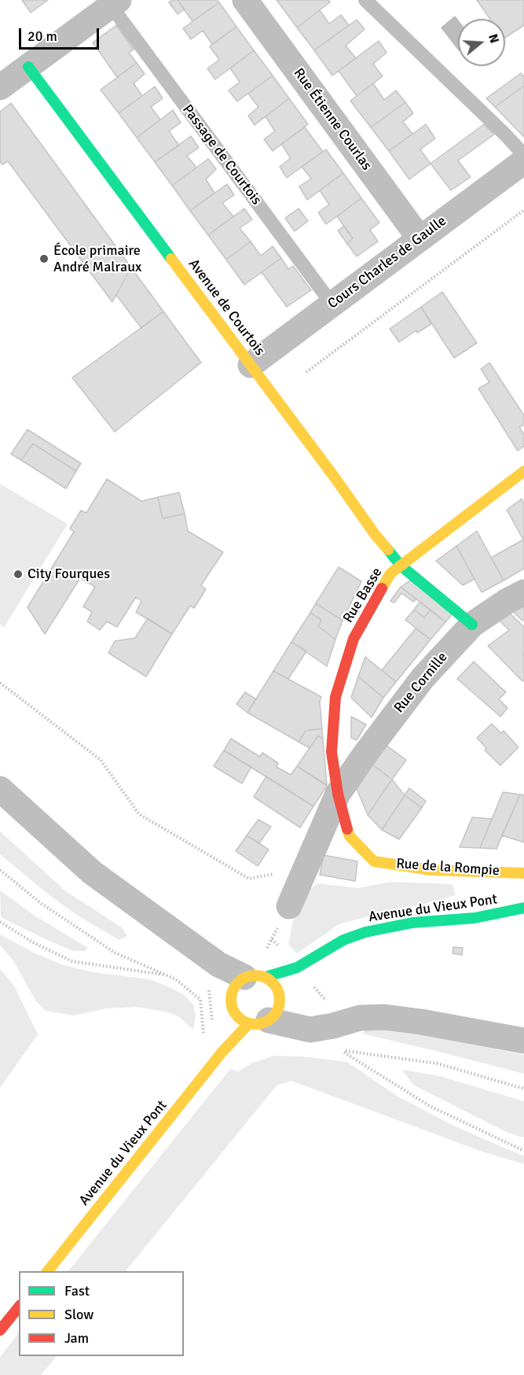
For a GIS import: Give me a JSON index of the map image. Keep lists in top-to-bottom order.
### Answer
{
  "streets": {
    "street": [
      "Rue Étienne Courlas",
      "Cours Charles de Gaulle",
      "Avenue de Courtois",
      "Rue Basse",
      "Rue Cornille",
      "Rue de la Rompie",
      "Avenue du Vieux Pont"
    ],
    "lane": ["Passage de Courtois"]
  },
  "crossings": [
    ["Rue Étienne Courlas", "Cours Charles de Gaulle"],
    ["Passage de Courtois", "Cours Charles de Gaulle"],
    ["Cours Charles de Gaulle", "Avenue de Courtois"],
    ["Avenue de Courtois", "Rue Basse"],
    ["Avenue de Courtois", "Rue Cornille"],
    ["Rue Basse", "Rue Cornille"],
    ["Rue Basse", "Rue de la Rompie"],
    ["Rue Cornille", "Rue de la Rompie"]
  ],
  "places": ["École primaire André Malraux", "City Fourques"],
  "legend": ["Fast", "Slow", "Jam"],
  "scale_bar": "20 m",
  "north": "right"
}
